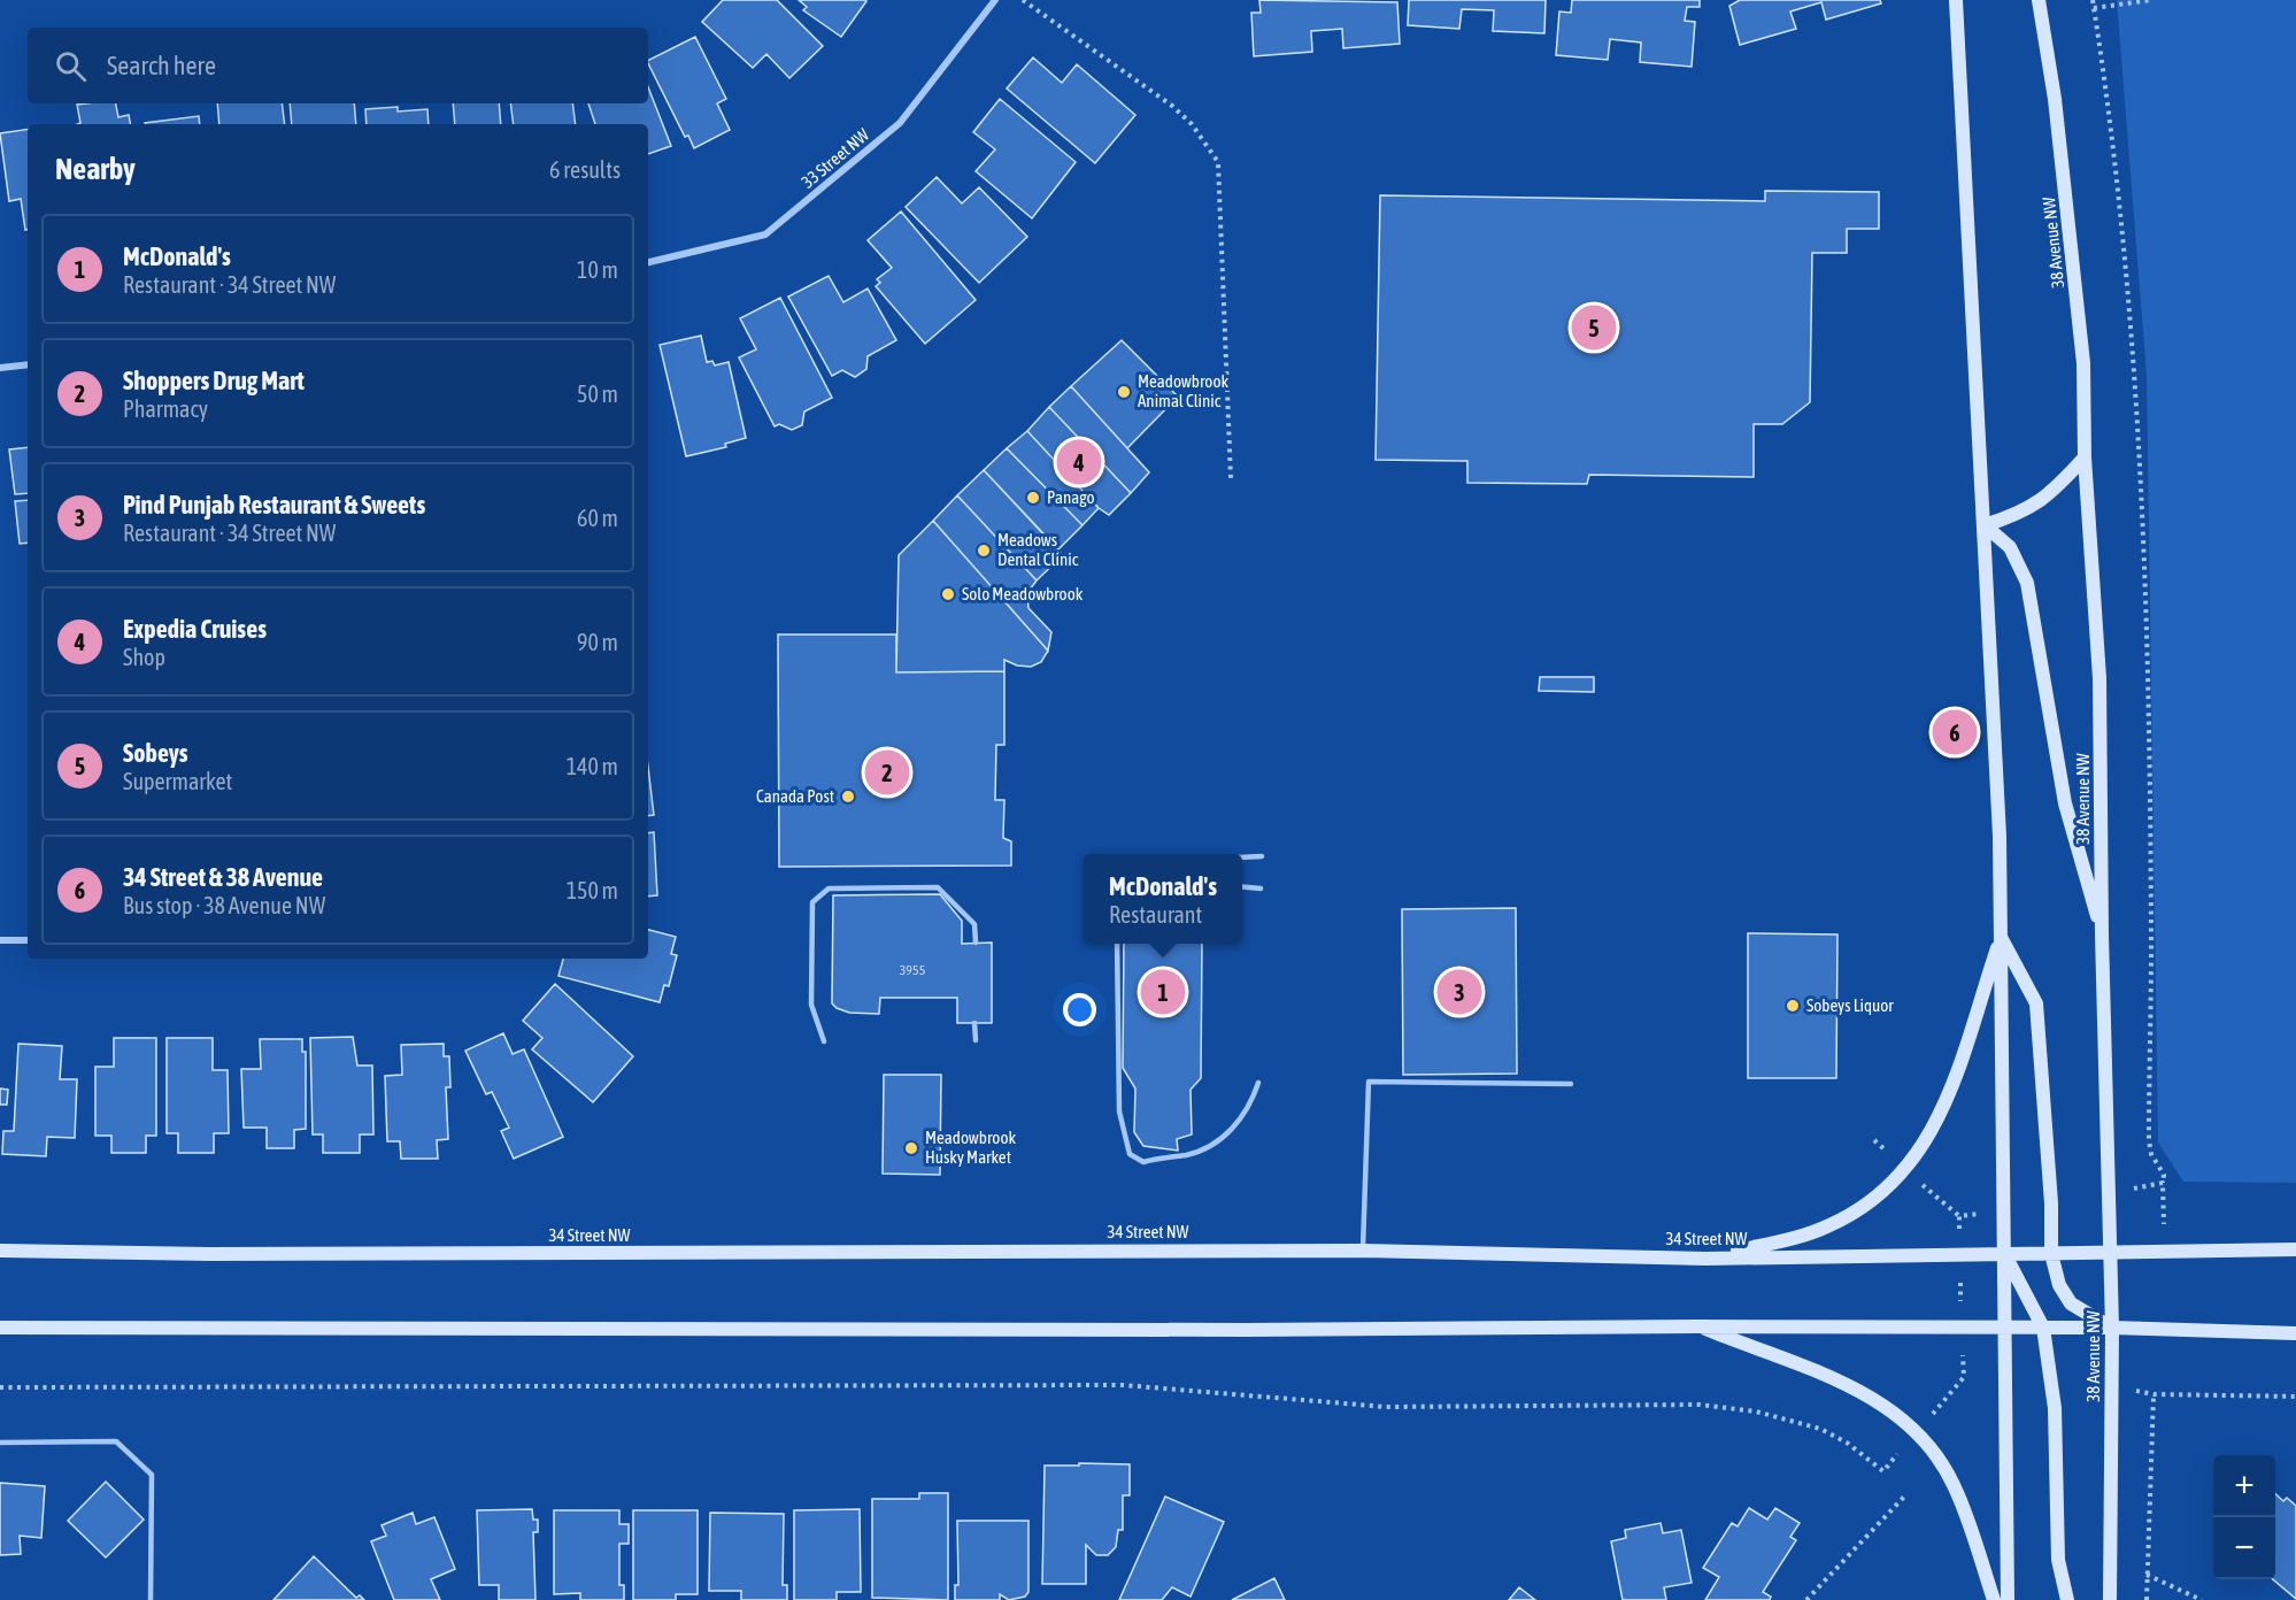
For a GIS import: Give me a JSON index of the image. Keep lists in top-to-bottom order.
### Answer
{
  "streets": {
    "main road": ["38 Avenue NW", "34 Street NW"],
    "street": ["33 Street NW"]
  },
  "crossings": [
    ["38 Avenue NW", "34 Street NW"]
  ],
  "places": [
    "Meadowbrook Animal Clinic",
    "Panago",
    "Meadows Dental Clinic",
    "Solo Meadowbrook",
    "Canada Post",
    "Sobeys Liquor",
    "Meadowbrook Husky Market"
  ],
  "house_numbers": ["3955"],
  "page": {
    "search": "Search here",
    "heading": ["Nearby", "6 results"],
    "list": [
      {
        "mark": "1",
        "name": "McDonald's",
        "note": "Restaurant · 34 Street NW",
        "value": "10 m"
      },
      {
        "mark": "2",
        "name": "Shoppers Drug Mart",
        "note": "Pharmacy",
        "value": "50 m"
      },
      {
        "mark": "3",
        "name": "Pind Punjab Restaurant & Sweets",
        "note": "Restaurant · 34 Street NW",
        "value": "60 m"
      },
      {
        "mark": "4",
        "name": "Expedia Cruises",
        "note": "Shop",
        "value": "90 m"
      },
      {
        "mark": "5",
        "name": "Sobeys",
        "note": "Supermarket",
        "value": "140 m"
      },
      {
        "mark": "6",
        "name": "34 Street & 38 Avenue",
        "note": "Bus stop · 38 Avenue NW",
        "value": "150 m"
      }
    ],
    "pins": [
      "5",
      "4",
      "6",
      "2",
      "1",
      "3"
    ],
    "popup": ["McDonald's", "Restaurant"],
    "map_buttons": ["+", "−"]
  }
}
